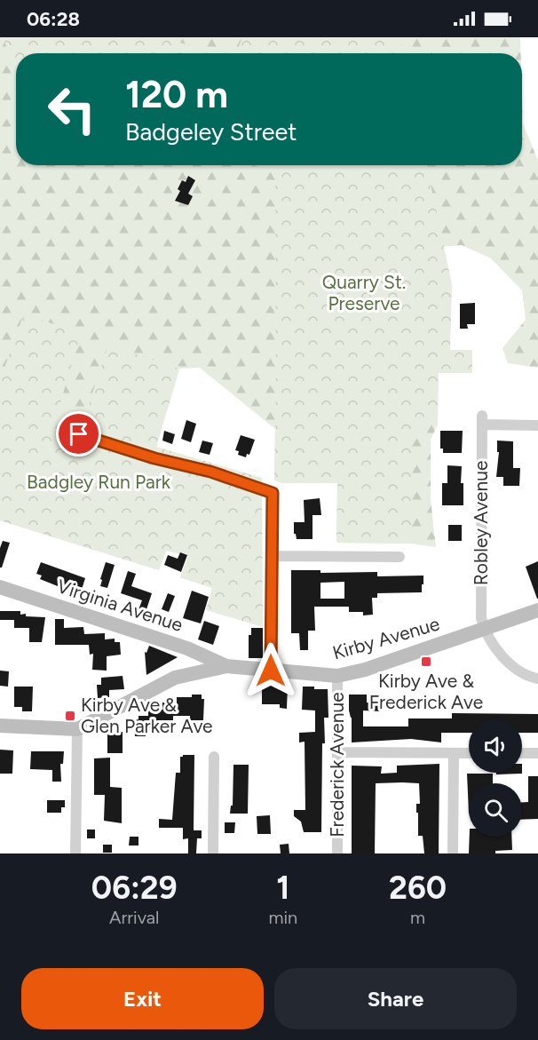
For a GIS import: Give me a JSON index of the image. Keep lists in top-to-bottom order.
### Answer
{
  "streets": {
    "street": [
      "Robley Avenue",
      "Virginia Avenue",
      "Kirby Avenue",
      "Frederick Avenue"
    ]
  },
  "crossings": [
    ["Robley Avenue", "Kirby Avenue"],
    ["Virginia Avenue", "Kirby Avenue"],
    ["Kirby Avenue", "Frederick Avenue"]
  ],
  "parks": ["Quarry St. Preserve", "Badgley Run Park"],
  "places": {
    "transit": ["Kirby Ave & Frederick Ave", "Kirby Ave & Glen Parker Ave"]
  },
  "page": {
    "status": "06:28",
    "turn": ["120 m", "Badgeley Street"],
    "eta": [
      "06:29",
      "Arrival",
      "1",
      "min",
      "260",
      "m"
    ],
    "buttons": ["Exit", "Share"]
  }
}
